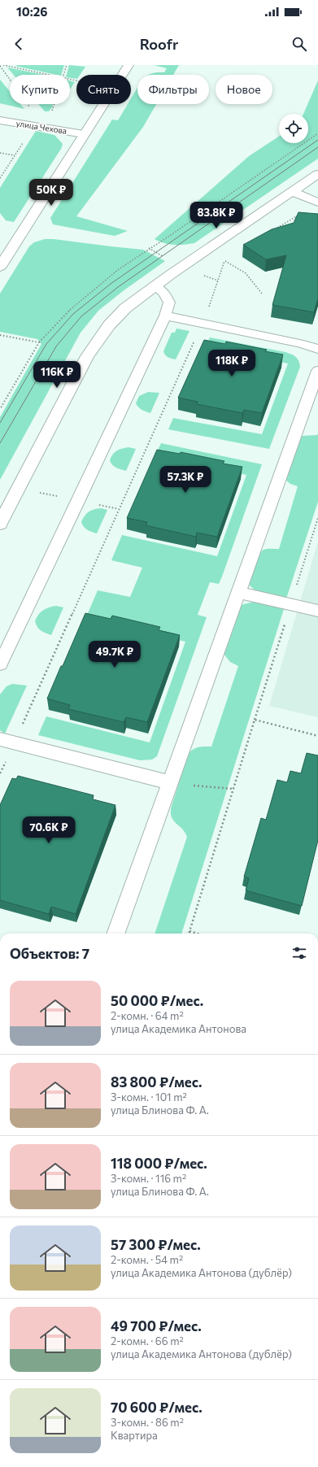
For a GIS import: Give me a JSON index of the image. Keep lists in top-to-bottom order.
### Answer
{
  "streets": {
    "street": ["улица Чехова"]
  },
  "page": {
    "status": "10:26",
    "header": "Roofr",
    "chip": [
      "Купить",
      "Снять",
      "Фильтры",
      "Новое"
    ],
    "price": [
      "50K ₽",
      "83.8K ₽",
      "118K ₽",
      "116K ₽",
      "57.3K ₽",
      "49.7K ₽",
      "70.6K ₽"
    ],
    "heading": "Объектов: 7",
    "list": [
      {
        "name": "50 000 ₽/мес.",
        "note": "2-комн. · 64 m² · улица Академика Антонова"
      },
      {
        "name": "83 800 ₽/мес.",
        "note": "3-комн. · 101 m² · улица Блинова Ф. А."
      },
      {
        "name": "118 000 ₽/мес.",
        "note": "3-комн. · 116 m² · улица Блинова Ф. А."
      },
      {
        "name": "57 300 ₽/мес.",
        "note": "2-комн. · 54 m² · улица Академика Антонова (дублёр)"
      },
      {
        "name": "49 700 ₽/мес.",
        "note": "2-комн. · 66 m² · улица Академика Антонова (дублёр)"
      },
      {
        "name": "70 600 ₽/мес.",
        "note": "3-комн. · 86 m² · Квартира"
      }
    ]
  }
}
